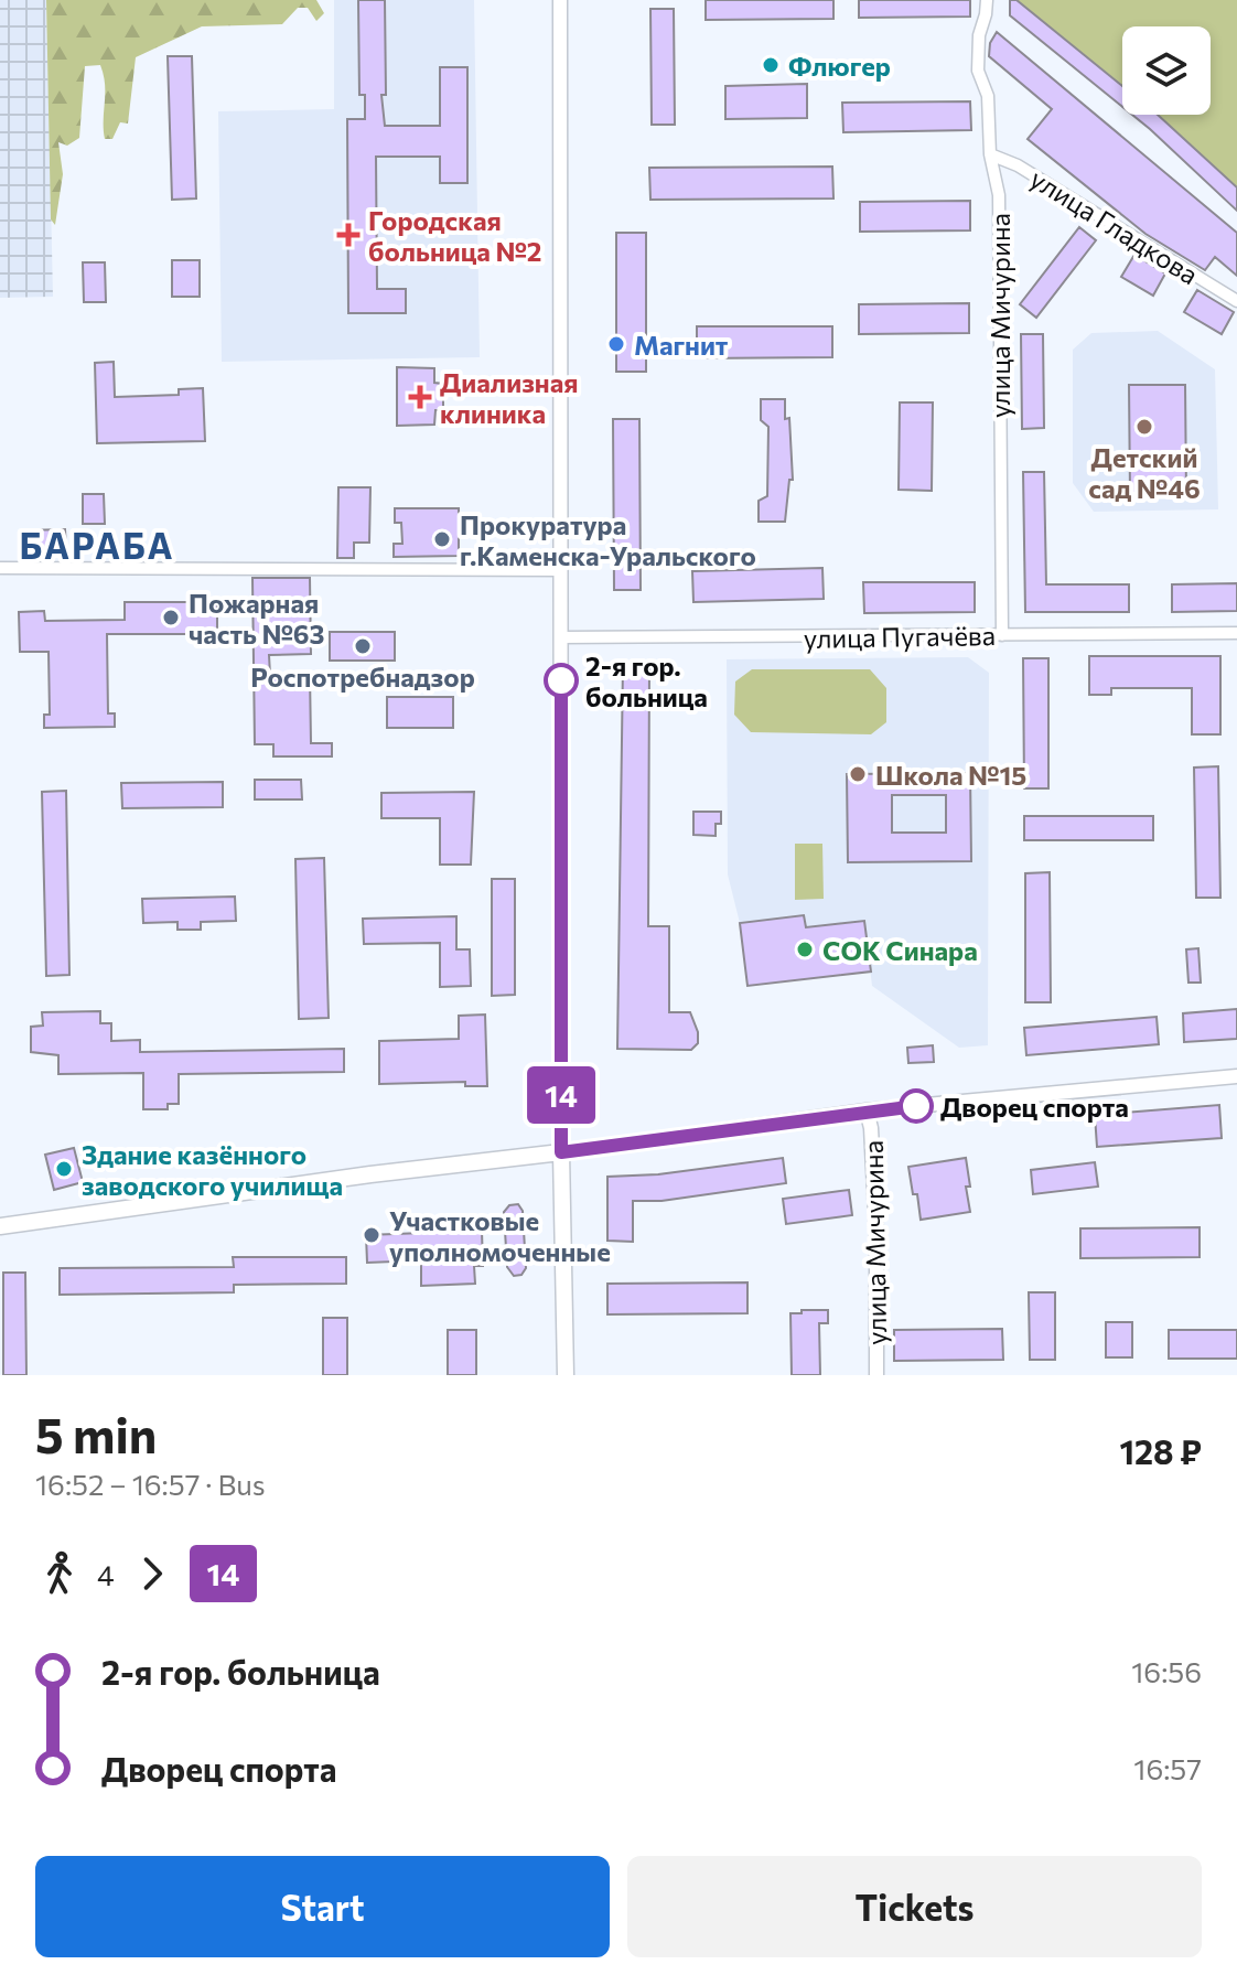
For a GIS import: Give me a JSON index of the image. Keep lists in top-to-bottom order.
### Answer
{
  "streets": {
    "street": ["улица Гладкова", "улица Мичурина", "улица Пугачёва"]
  },
  "crossings": [
    ["улица Гладкова", "улица Мичурина"],
    ["улица Мичурина", "улица Пугачёва"]
  ],
  "districts": ["БАРАБА"],
  "places": {
    "other": [
      "Флюгер",
      "Магнит",
      "Детский сад №46",
      "Прокуратура г.Каменска-Уральского",
      "Пожарная часть №63",
      "Роспотребнадзор",
      "2-я гор. больница",
      "Школа №15",
      "СОК Синара",
      "Дворец спорта",
      "Здание казённого заводского училища",
      "Участковые уполномоченные"
    ],
    "health": ["Городская больница №2", "Диализная клиника"]
  },
  "lines": ["bus line 14"],
  "page": {
    "on_map": "14",
    "heading": ["5 min", "16:52 – 16:57 · Bus", "128 ₽"],
    "legs": ["4", "14"],
    "list": [
      {
        "name": "2-я гор. больница",
        "value": "16:56"
      },
      {
        "name": "Дворец спорта",
        "value": "16:57"
      }
    ],
    "buttons": ["Start", "Tickets"]
  }
}
